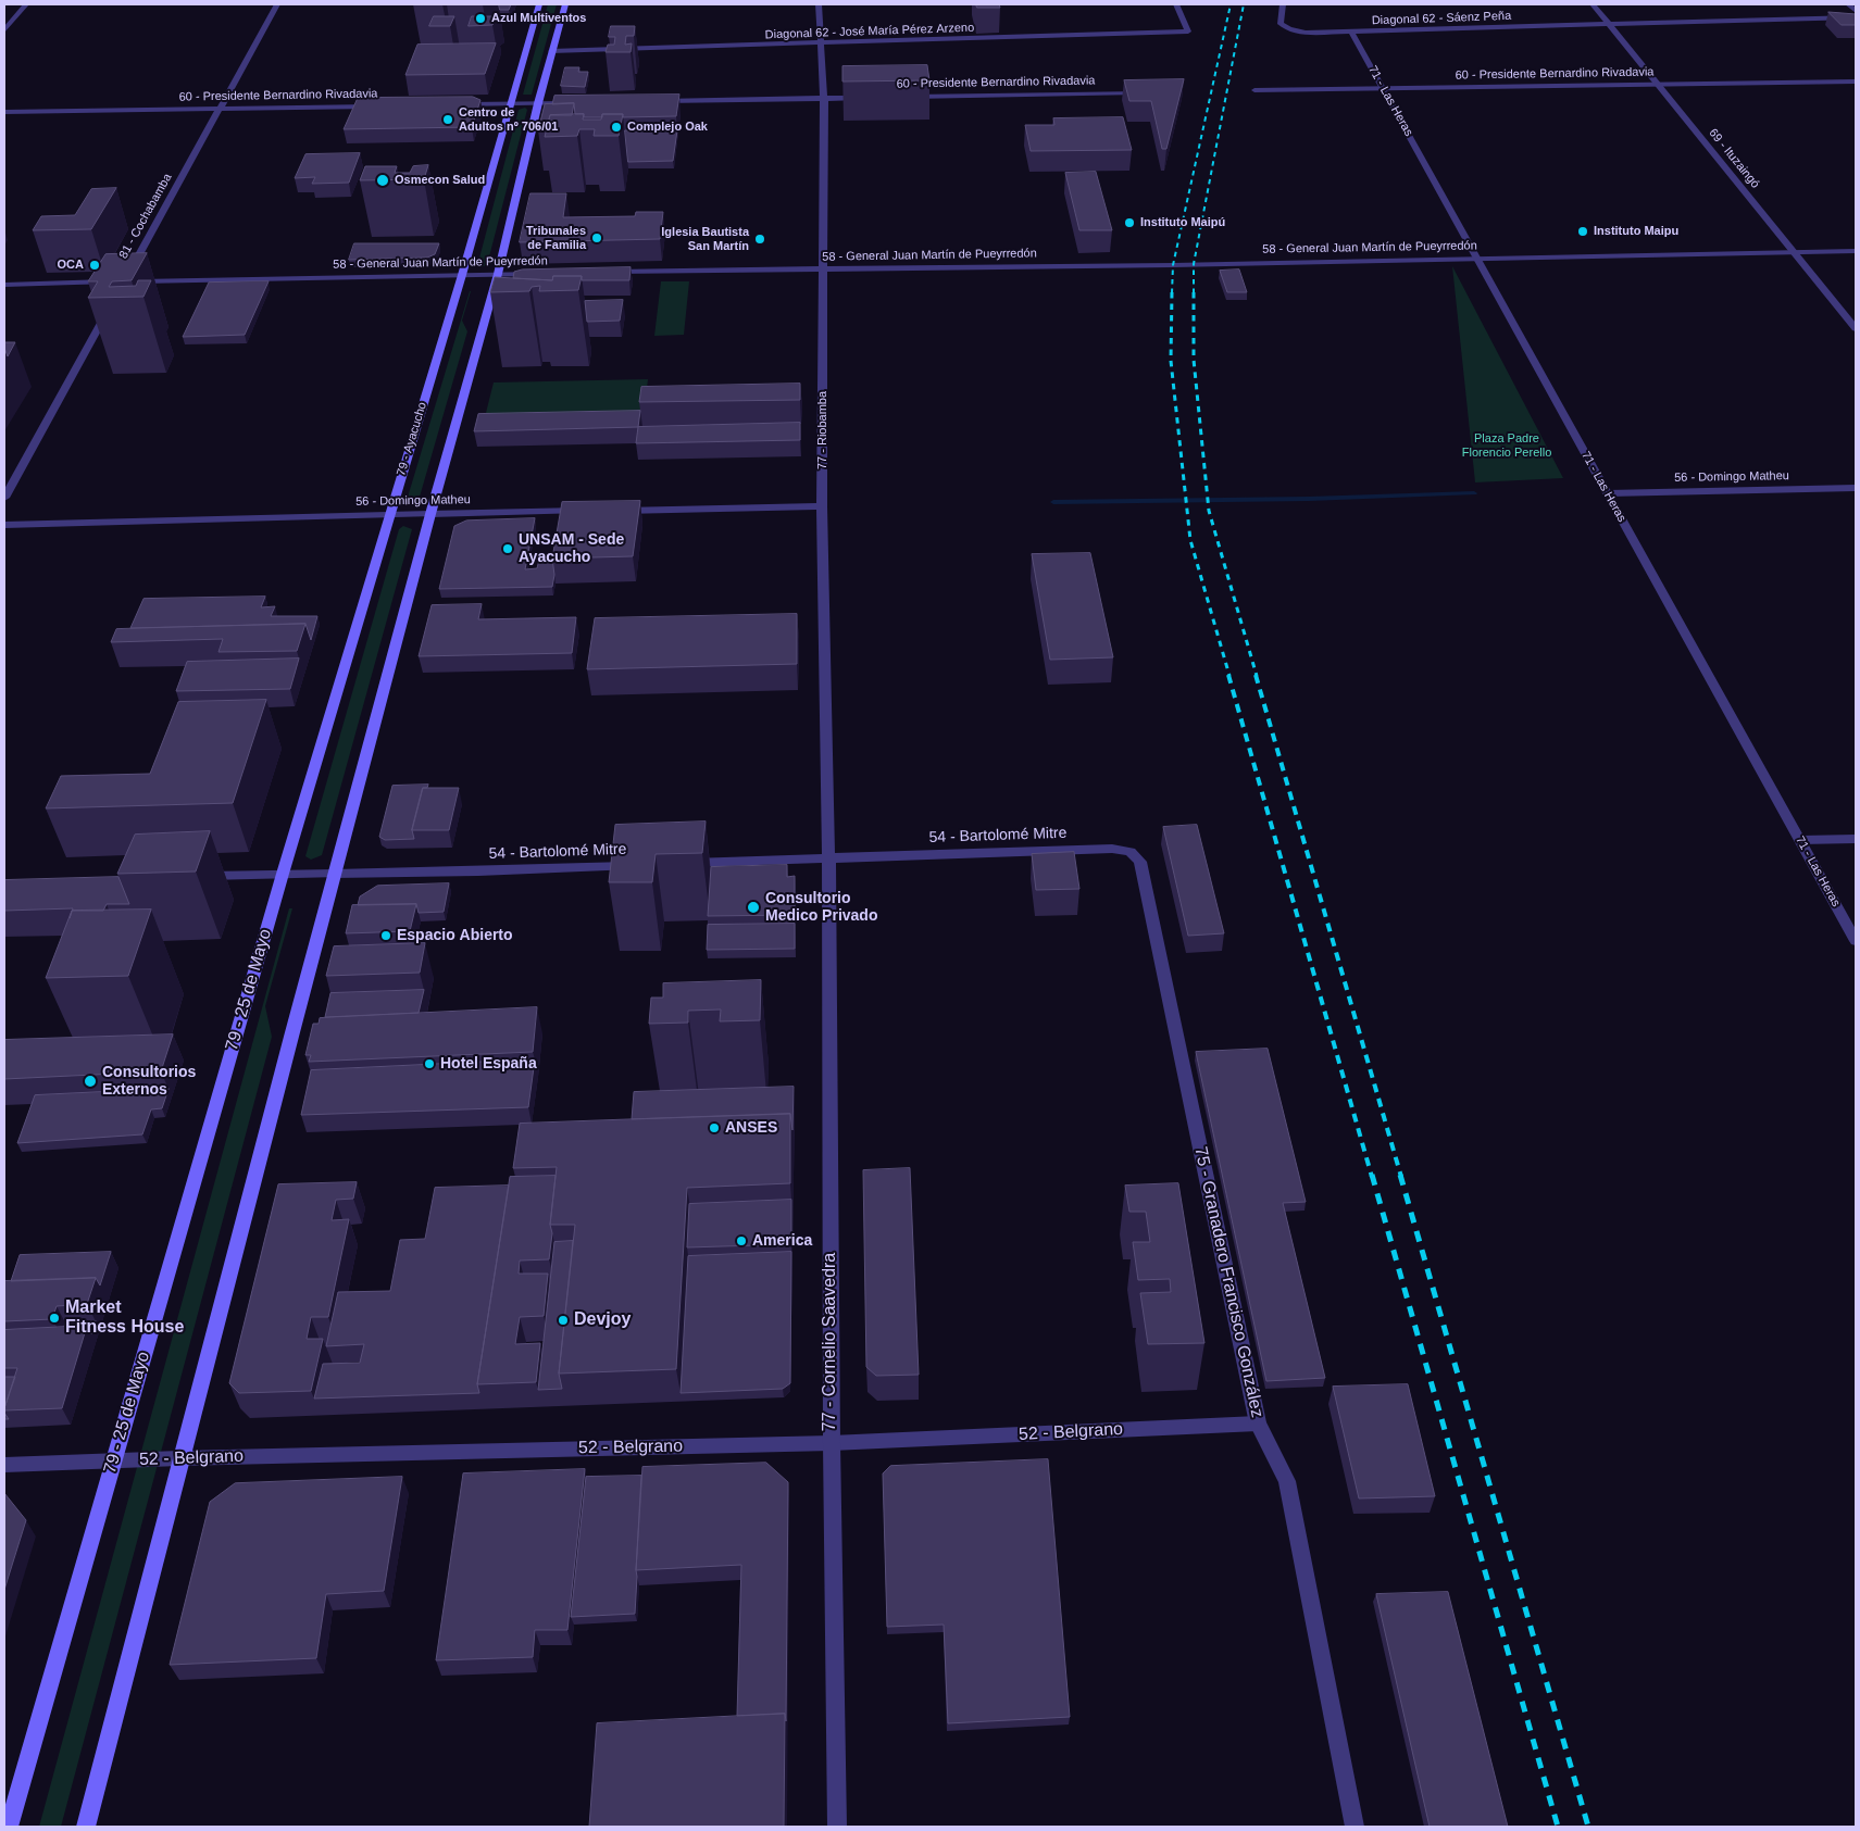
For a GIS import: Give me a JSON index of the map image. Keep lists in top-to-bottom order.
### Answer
{
  "streets": {
    "main road": ["79 - Ayacucho", "79 - 25 de Mayo"],
    "street": [
      "Diagonal 62 - Sáenz Peña",
      "Diagonal 62 - José María Pérez Arzeno",
      "60 - Presidente Bernardino Rivadavia",
      "71 - Las Heras",
      "69 - Ituzaingó",
      "81 - Cochabamba",
      "58 - General Juan Martín de Pueyrredón",
      "77 - Riobamba",
      "56 - Domingo Matheu",
      "54 - Bartolomé Mitre",
      "75 - Granadero Francisco González",
      "77 - Cornelio Saavedra",
      "52 - Belgrano"
    ]
  },
  "crossings": [
    ["Diagonal 62 - Sáenz Peña", "71 - Las Heras"],
    ["Diagonal 62 - Sáenz Peña", "69 - Ituzaingó"],
    ["Diagonal 62 - José María Pérez Arzeno", "77 - Riobamba"],
    ["60 - Presidente Bernardino Rivadavia", "71 - Las Heras"],
    ["60 - Presidente Bernardino Rivadavia", "69 - Ituzaingó"],
    ["60 - Presidente Bernardino Rivadavia", "81 - Cochabamba"],
    ["71 - Las Heras", "58 - General Juan Martín de Pueyrredón"],
    ["71 - Las Heras", "56 - Domingo Matheu"],
    ["69 - Ituzaingó", "58 - General Juan Martín de Pueyrredón"],
    ["81 - Cochabamba", "58 - General Juan Martín de Pueyrredón"],
    ["58 - General Juan Martín de Pueyrredón", "77 - Riobamba"],
    ["58 - General Juan Martín de Pueyrredón", "79 - Ayacucho"],
    ["77 - Riobamba", "54 - Bartolomé Mitre"],
    ["77 - Riobamba", "77 - Cornelio Saavedra"],
    ["79 - Ayacucho", "56 - Domingo Matheu"],
    ["79 - Ayacucho", "54 - Bartolomé Mitre"],
    ["79 - Ayacucho", "79 - 25 de Mayo"],
    ["54 - Bartolomé Mitre", "79 - 25 de Mayo"],
    ["54 - Bartolomé Mitre", "75 - Granadero Francisco González"],
    ["54 - Bartolomé Mitre", "77 - Cornelio Saavedra"],
    ["79 - 25 de Mayo", "52 - Belgrano"],
    ["75 - Granadero Francisco González", "52 - Belgrano"],
    ["77 - Cornelio Saavedra", "52 - Belgrano"]
  ],
  "parks": ["Plaza Padre Florencio Perello"],
  "places": [
    "Azul Multiventos",
    "Centro de Adultos nº 706/01",
    "Complejo Oak",
    "Osmecon Salud",
    "Instituto Maipú",
    "Instituto Maipu",
    "Tribunales de Familia",
    "Iglesia Bautista San Martín",
    "OCA",
    "UNSAM - Sede Ayacucho",
    "Consultorio Medico Privado",
    "Espacio Abierto",
    "Hotel España",
    "Consultorios Externos",
    "ANSES",
    "America",
    "Market Fitness House",
    "Devjoy"
  ]
}
